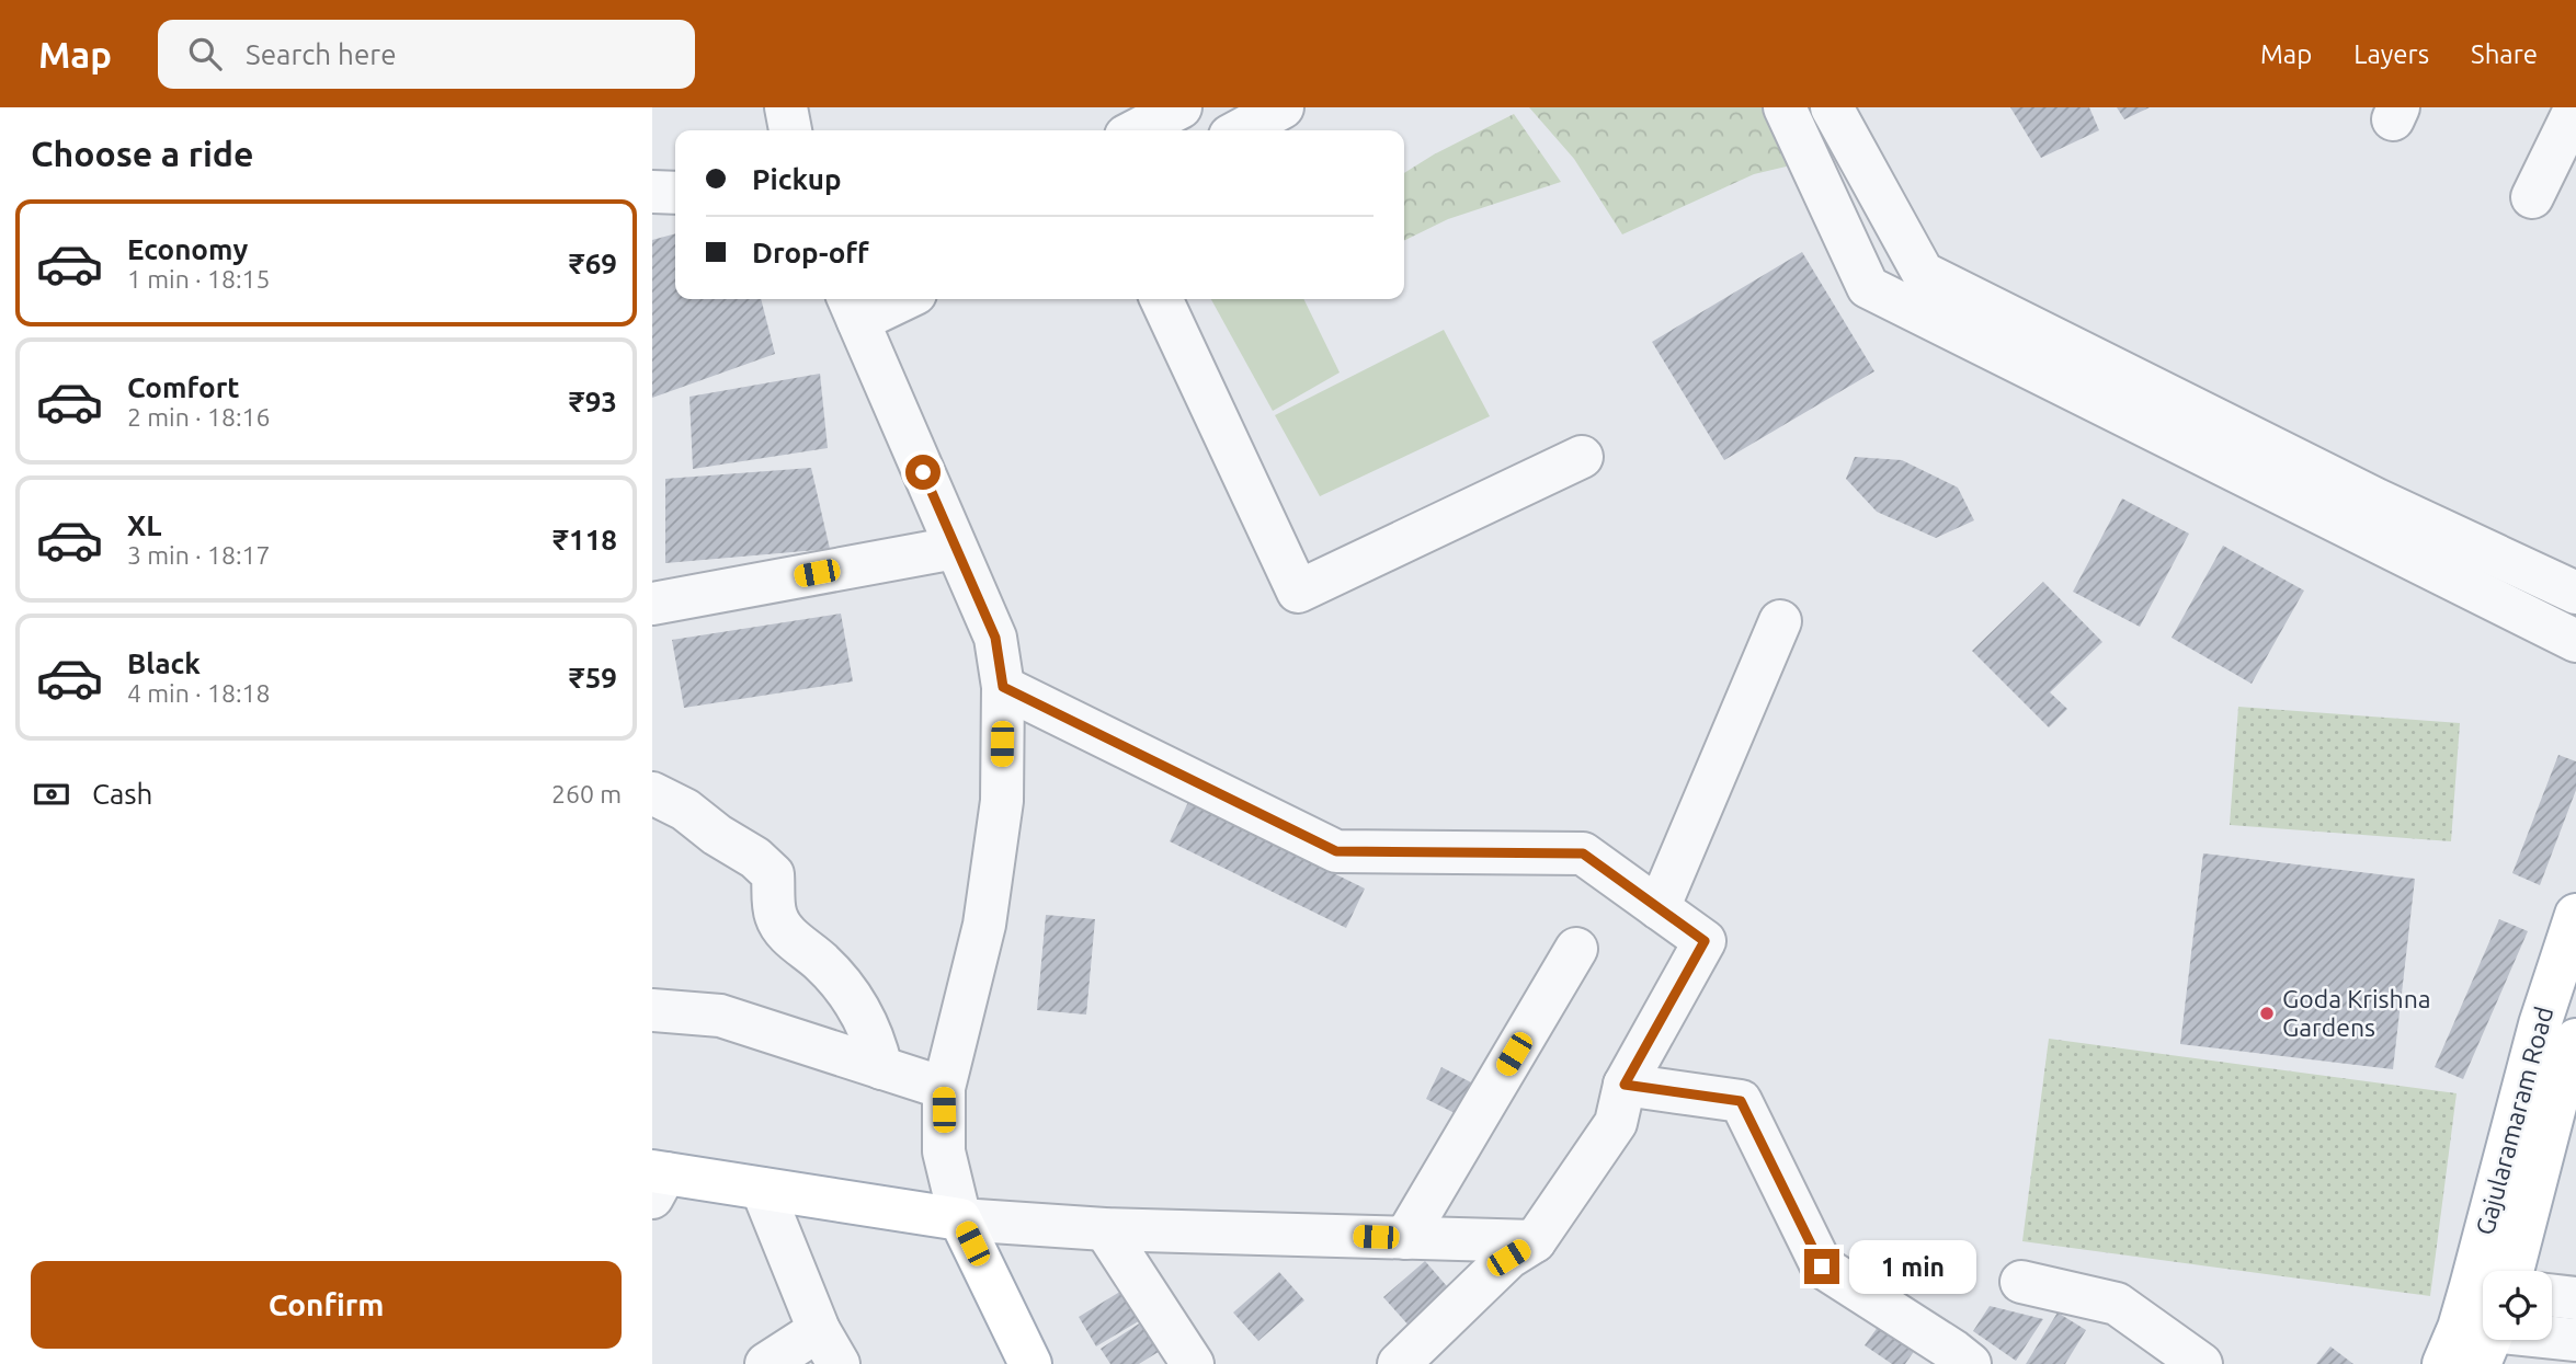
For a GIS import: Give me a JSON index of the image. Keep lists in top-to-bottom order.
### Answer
{
  "streets": {
    "main road": ["Gajularamaram Road"]
  },
  "places": ["Goda Krishna Gardens"],
  "page": {
    "header": "Map",
    "search": "Search here",
    "nav": ["Map", "Layers", "Share"],
    "heading": "Choose a ride",
    "banner": ["Pickup", "Drop-off"],
    "list": [
      {
        "name": "Economy",
        "note": "1 min · 18:15",
        "value": "₹69"
      },
      {
        "name": "Comfort",
        "note": "2 min · 18:16",
        "value": "₹93"
      },
      {
        "name": "XL",
        "note": "3 min · 18:17",
        "value": "₹118"
      },
      {
        "name": "Black",
        "note": "4 min · 18:18",
        "value": "₹59"
      }
    ],
    "pay": ["Cash", "260 m"],
    "bubble": "1 min",
    "buttons": "Confirm"
  }
}
